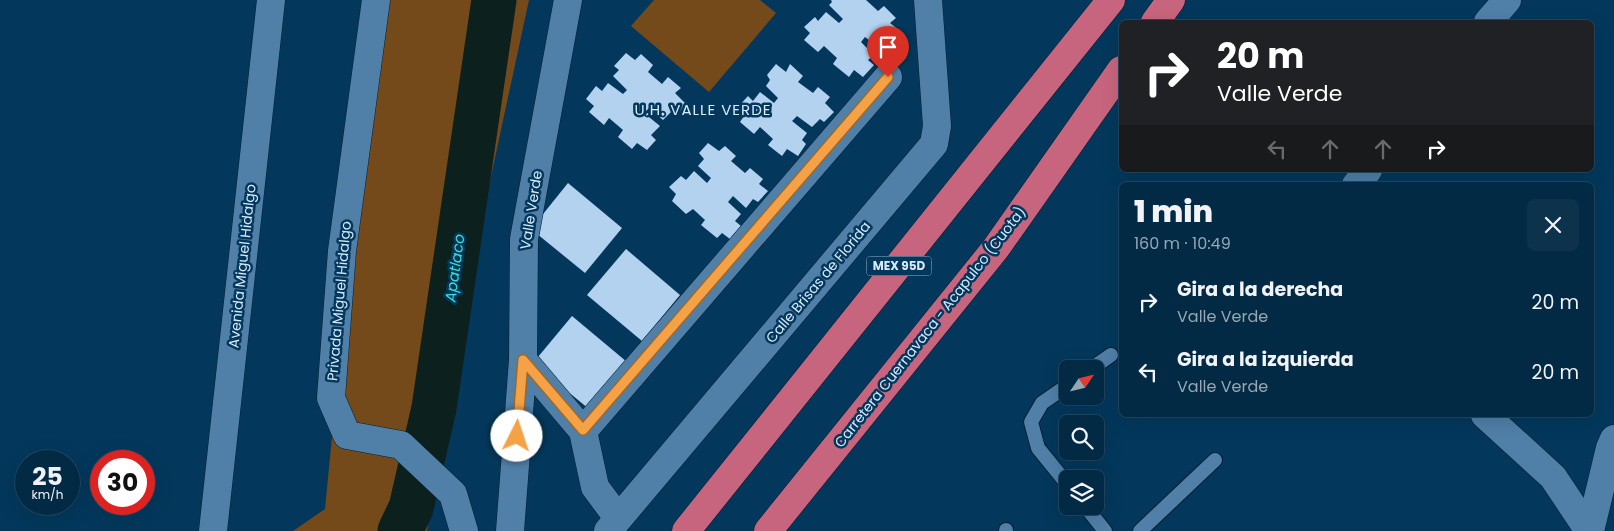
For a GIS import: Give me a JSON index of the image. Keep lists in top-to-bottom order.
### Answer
{
  "streets": {
    "highway": ["MEX 95D", "Carretera Cuernavaca - Acapulco (Cuota)"],
    "street": [
      "Valle Verde",
      "Avenida Miguel Hidalgo",
      "Calle Brisas de Florida",
      "Privada Miguel Hidalgo"
    ]
  },
  "districts": ["U.H. VALLE VERDE"],
  "water": ["Apatlaco"],
  "north": "top right",
  "page": {
    "turn": ["20 m", "Valle Verde"],
    "heading": ["1 min", "160 m · 10:49"],
    "list": [
      {
        "name": "Gira a la derecha",
        "note": "Valle Verde",
        "value": "20 m"
      },
      {
        "name": "Gira a la izquierda",
        "note": "Valle Verde",
        "value": "20 m"
      }
    ],
    "speed": "25 km/h",
    "limit": "30"
  }
}
